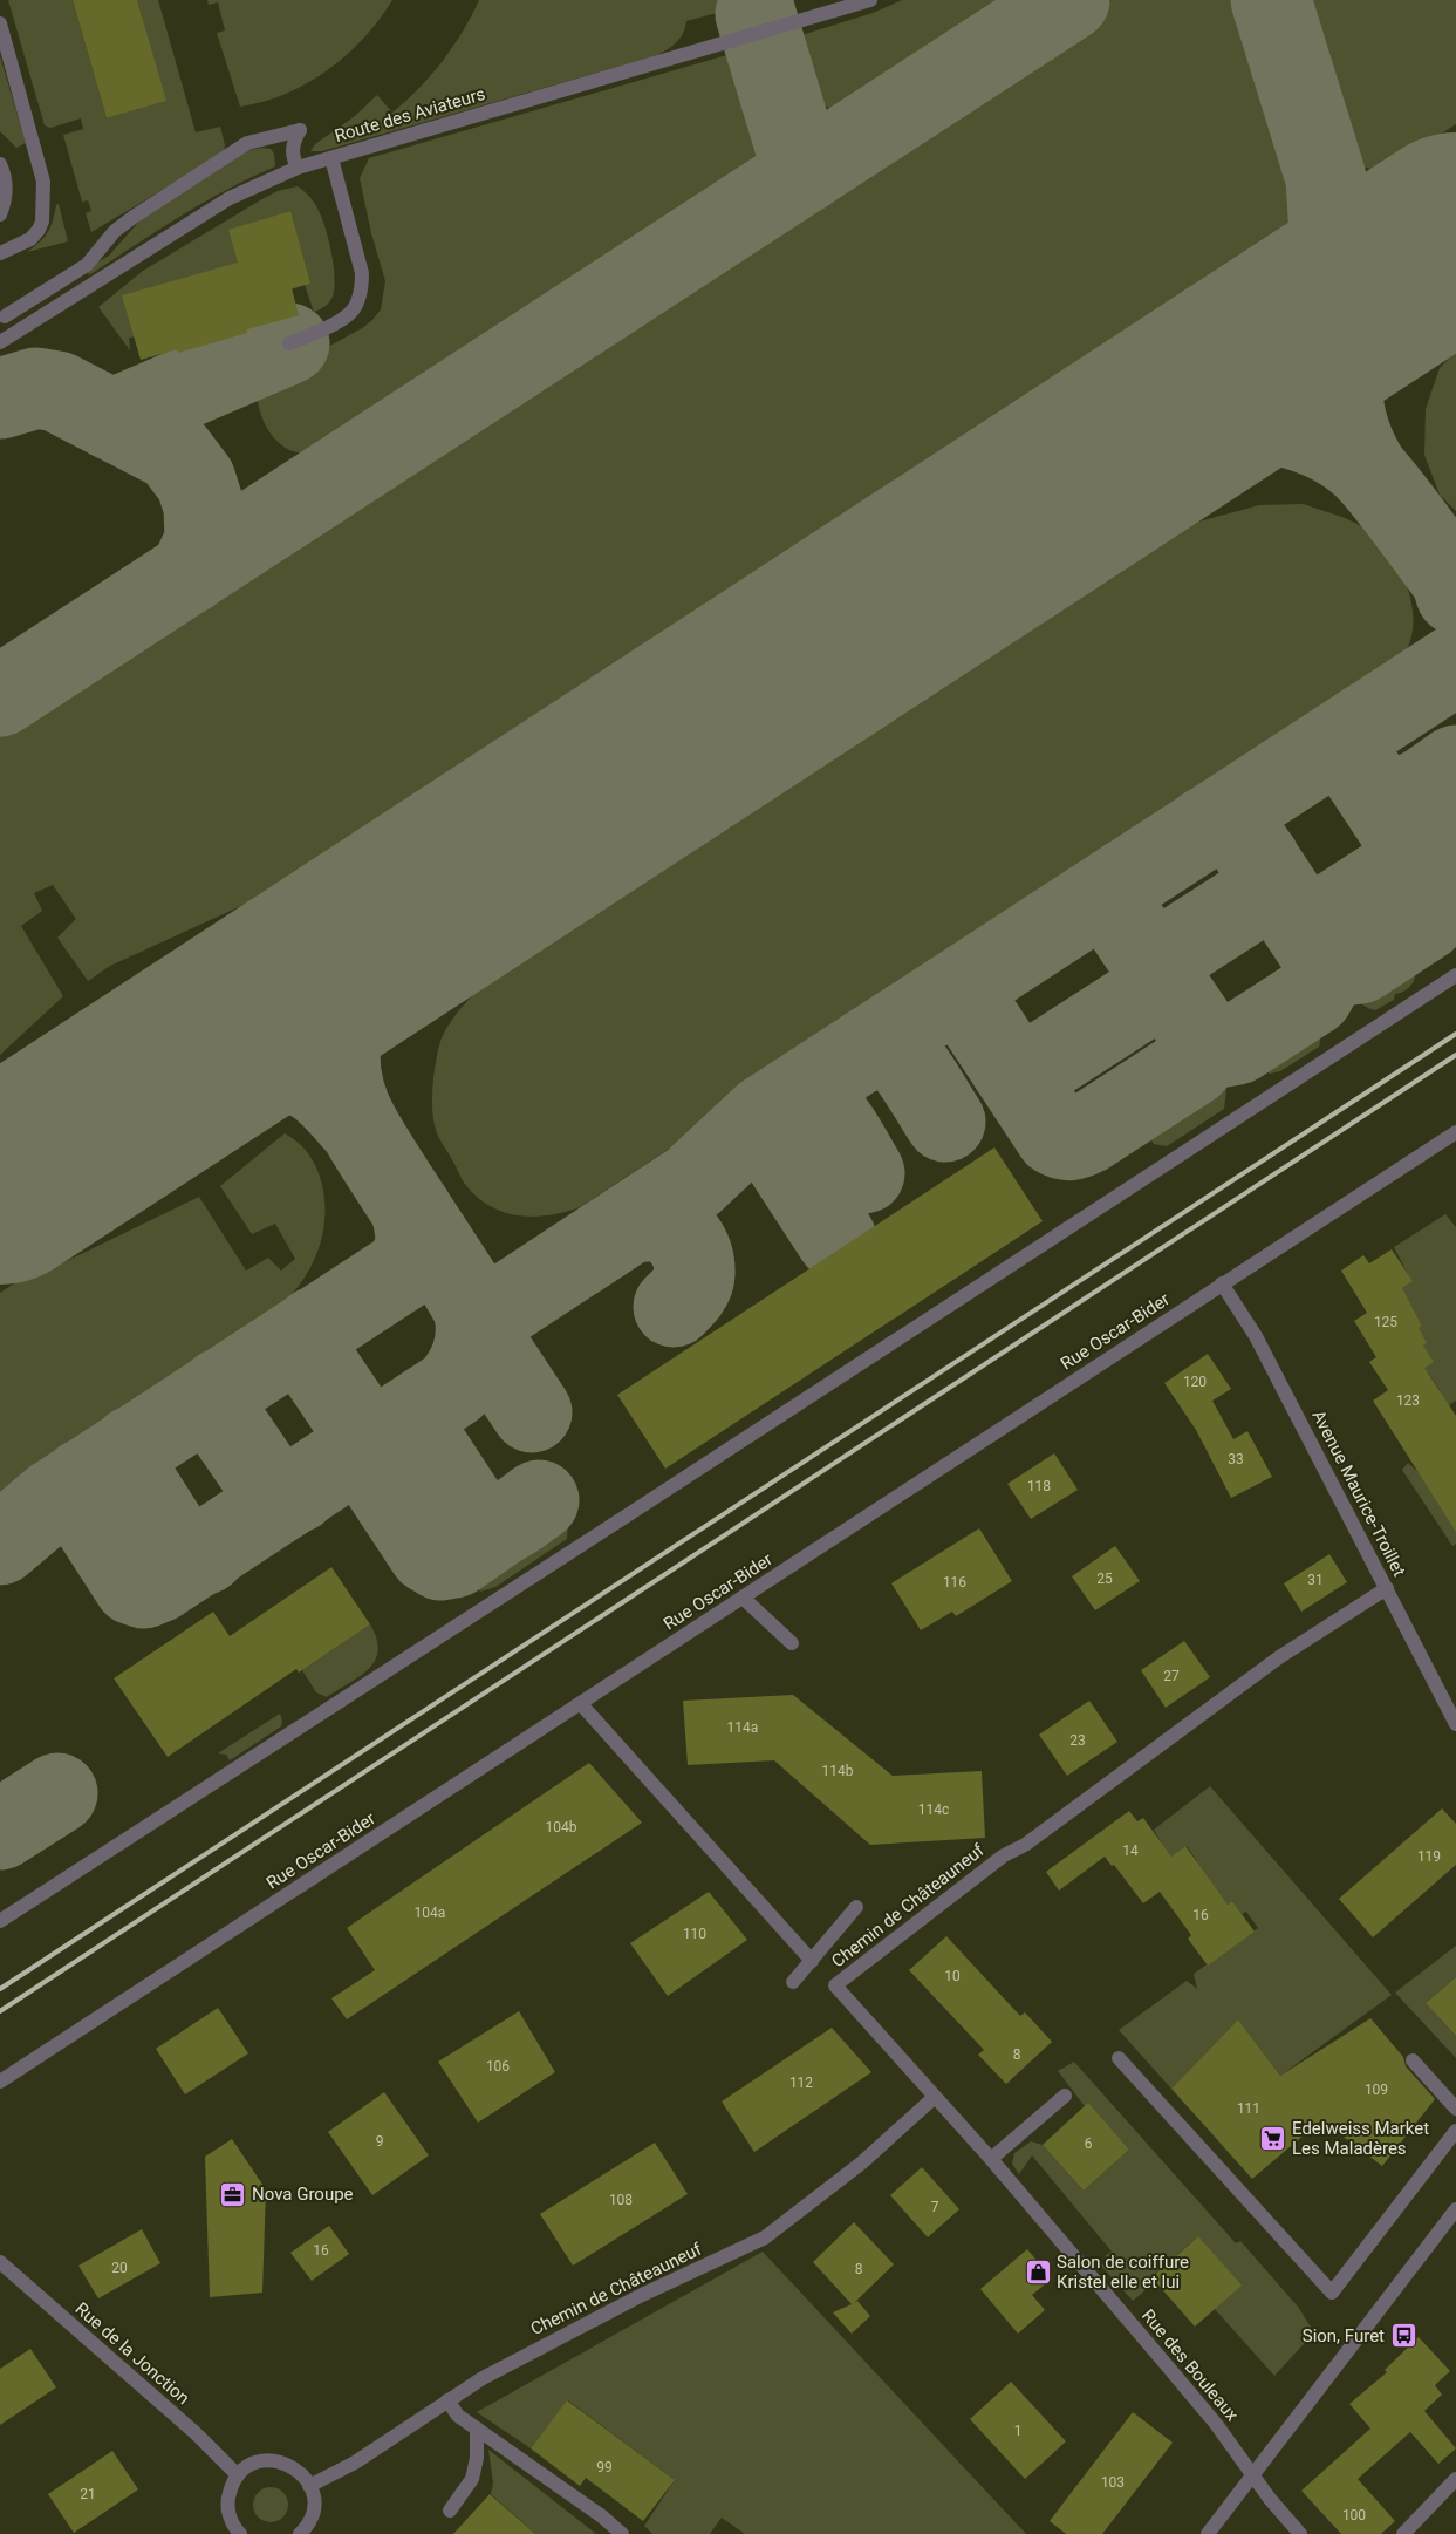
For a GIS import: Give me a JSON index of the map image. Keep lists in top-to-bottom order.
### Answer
{
  "streets": {
    "street": [
      "Route des Aviateurs",
      "Rue Oscar-Bider",
      "Avenue Maurice-Troillet",
      "Chemin de Châteauneuf",
      "Rue de la Jonction",
      "Rue des Bouleaux"
    ]
  },
  "crossings": [
    ["Rue Oscar-Bider", "Avenue Maurice-Troillet"],
    ["Rue Oscar-Bider", "Chemin de Châteauneuf"],
    ["Avenue Maurice-Troillet", "Chemin de Châteauneuf"],
    ["Chemin de Châteauneuf", "Rue des Bouleaux"]
  ],
  "places": {
    "supermarket": ["Edelweiss Market Les Maladères"],
    "office": ["Nova Groupe"],
    "shop": ["Salon de coiffure Kristel elle et lui"],
    "bus stop": ["Sion, Furet"]
  },
  "house_numbers": [
    "125",
    "120",
    "123",
    "33",
    "118",
    "25",
    "31",
    "116",
    "27",
    "114a",
    "23",
    "114b",
    "114c",
    "104b",
    "14",
    "119",
    "104a",
    "16",
    "110",
    "10",
    "8",
    "106",
    "112",
    "109",
    "111",
    "9",
    "6",
    "108",
    "7",
    "16",
    "20",
    "8",
    "1",
    "99",
    "103",
    "21",
    "100"
  ]
}
